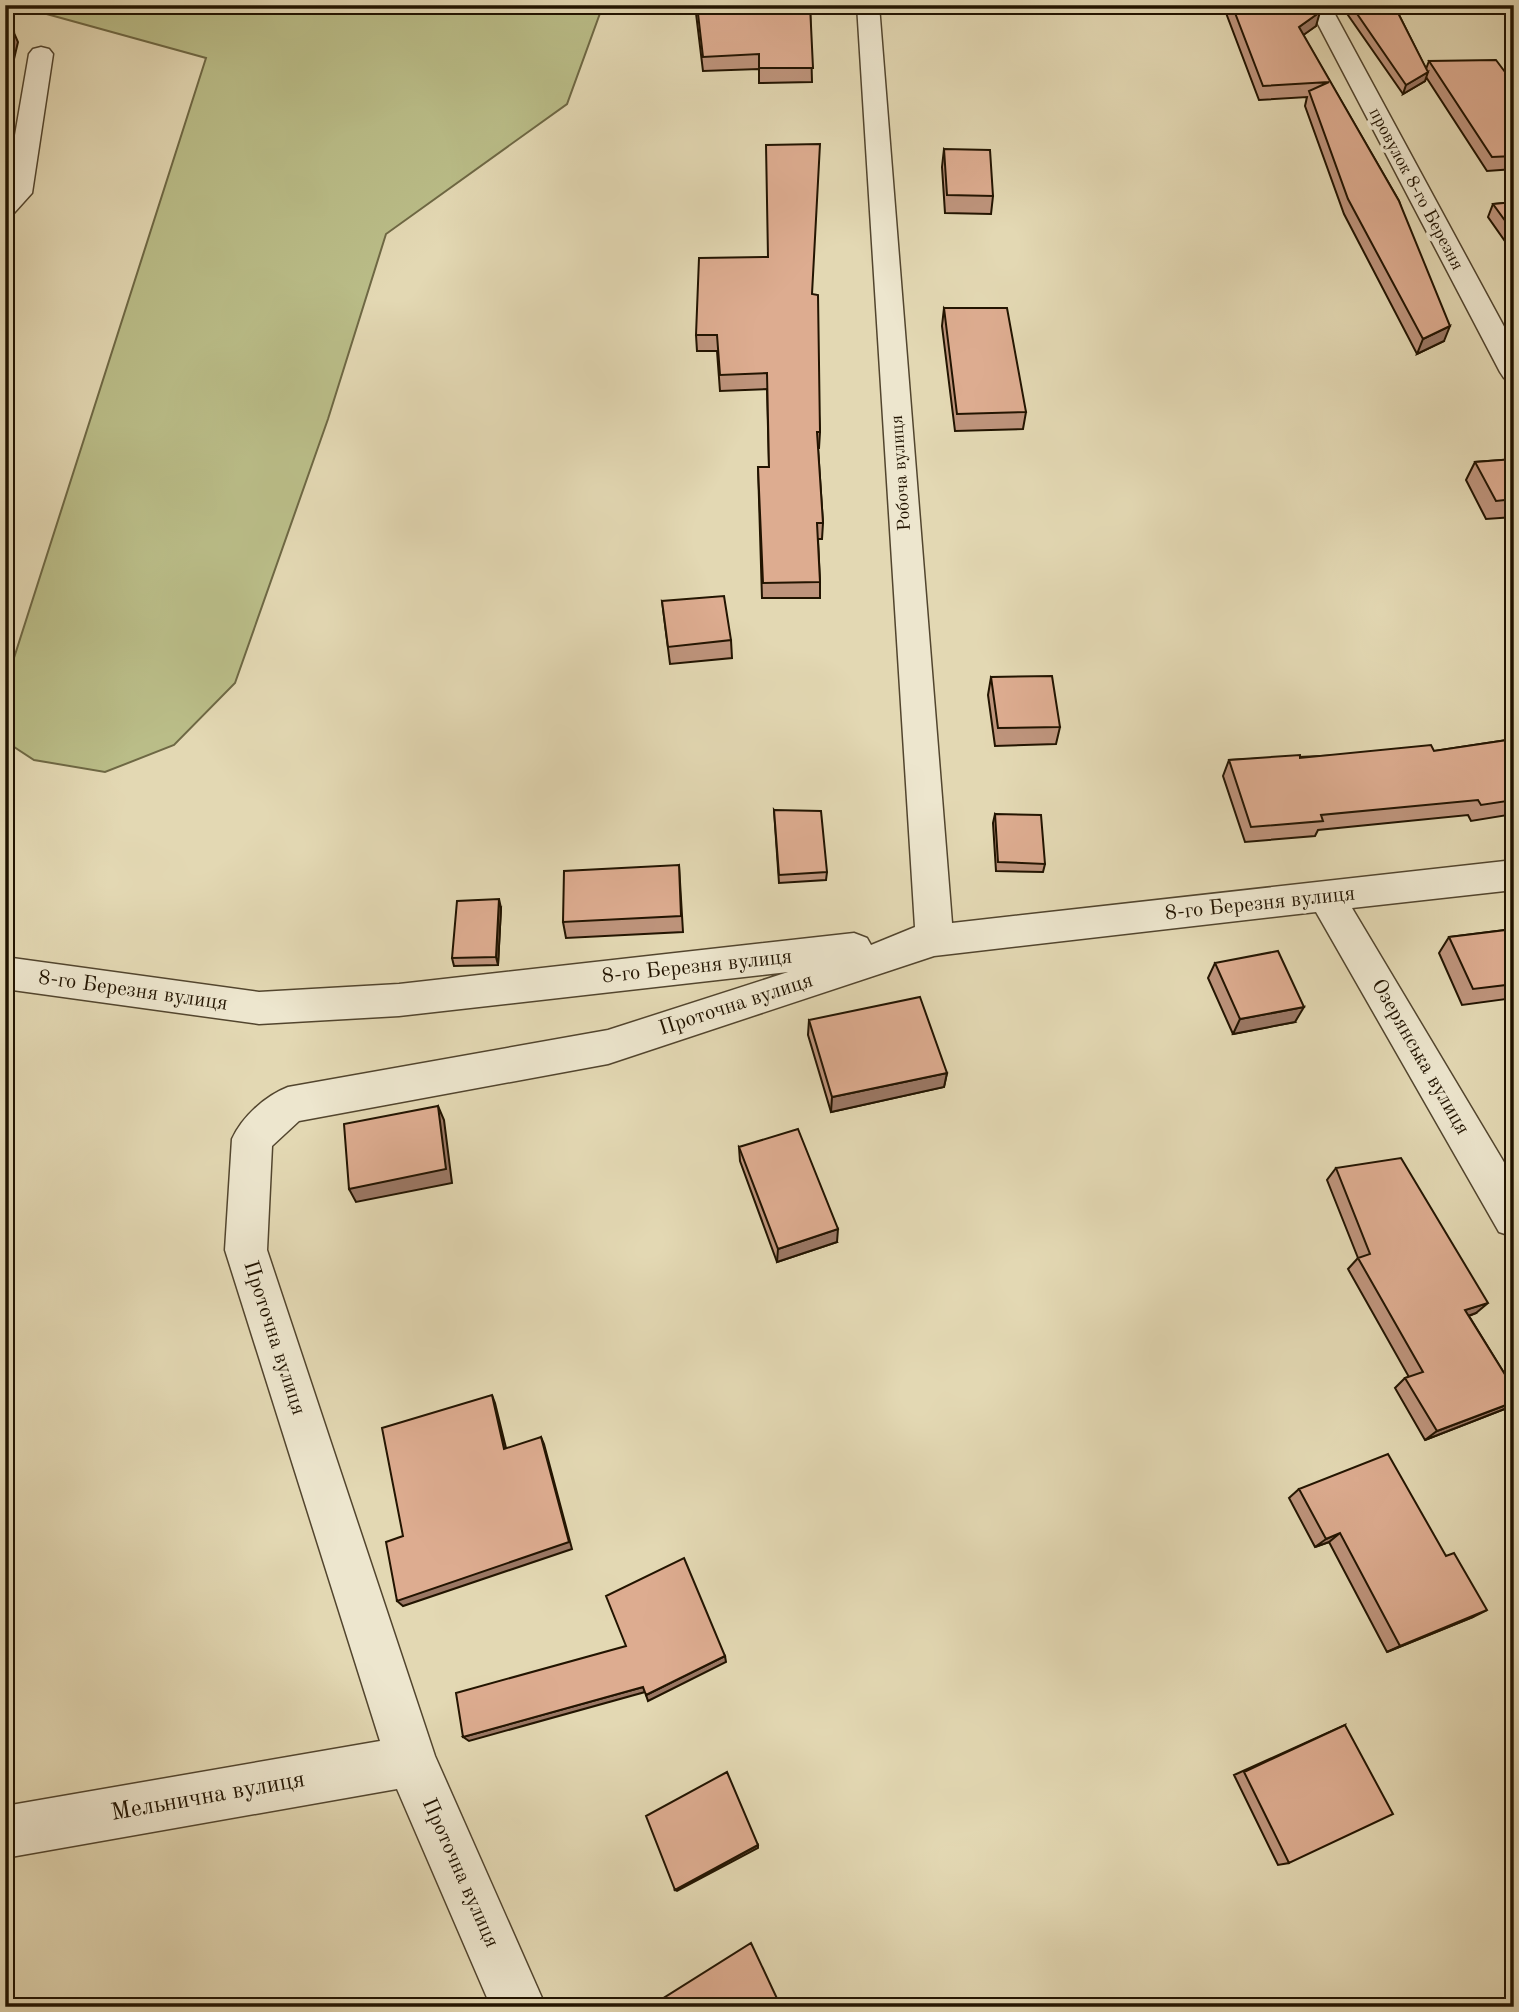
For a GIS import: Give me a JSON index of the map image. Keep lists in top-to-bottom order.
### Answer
{
  "streets": {
    "street": [
      "провулок 8-го Березня",
      "Робоча вулиця",
      "8-го Березня вулиця",
      "Проточна вулиця",
      "Озерянська вулиця",
      "Мельнична вулиця"
    ]
  },
  "crossings": [
    ["Робоча вулиця", "8-го Березня вулиця"],
    ["Робоча вулиця", "Проточна вулиця"],
    ["8-го Березня вулиця", "Проточна вулиця"],
    ["8-го Березня вулиця", "Озерянська вулиця"],
    ["Проточна вулиця", "Мельнична вулиця"]
  ]
}
